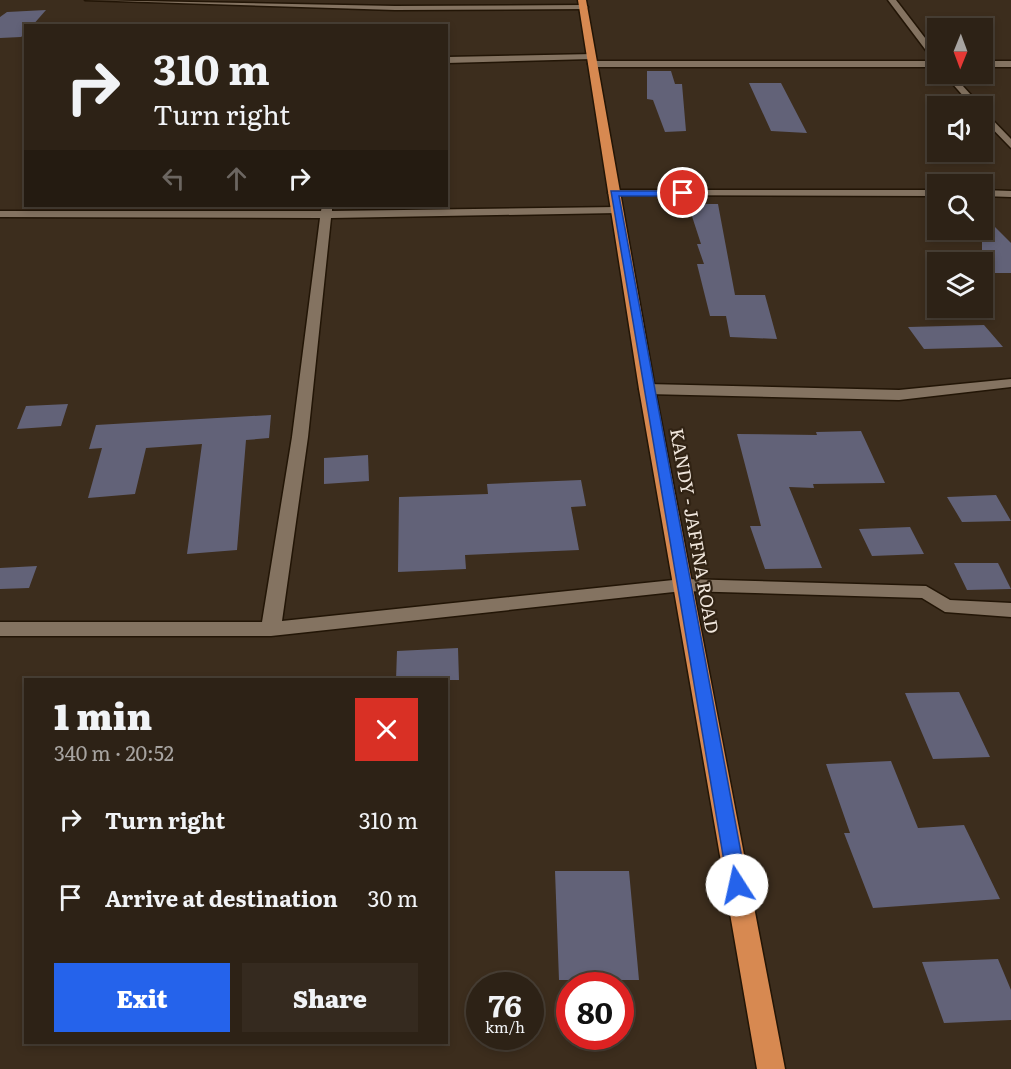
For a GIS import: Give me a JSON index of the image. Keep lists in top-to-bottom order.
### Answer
{
  "streets": {
    "highway": ["KANDY - JAFFNA ROAD"]
  },
  "north": "bottom",
  "page": {
    "turn": ["310 m", "Turn right"],
    "heading": ["1 min", "340 m · 20:52"],
    "list": [
      {
        "name": "Turn right",
        "value": "310 m"
      },
      {
        "name": "Arrive at destination",
        "value": "30 m"
      }
    ],
    "buttons": ["Exit", "Share"],
    "speed": "76 km/h",
    "limit": "80"
  }
}
